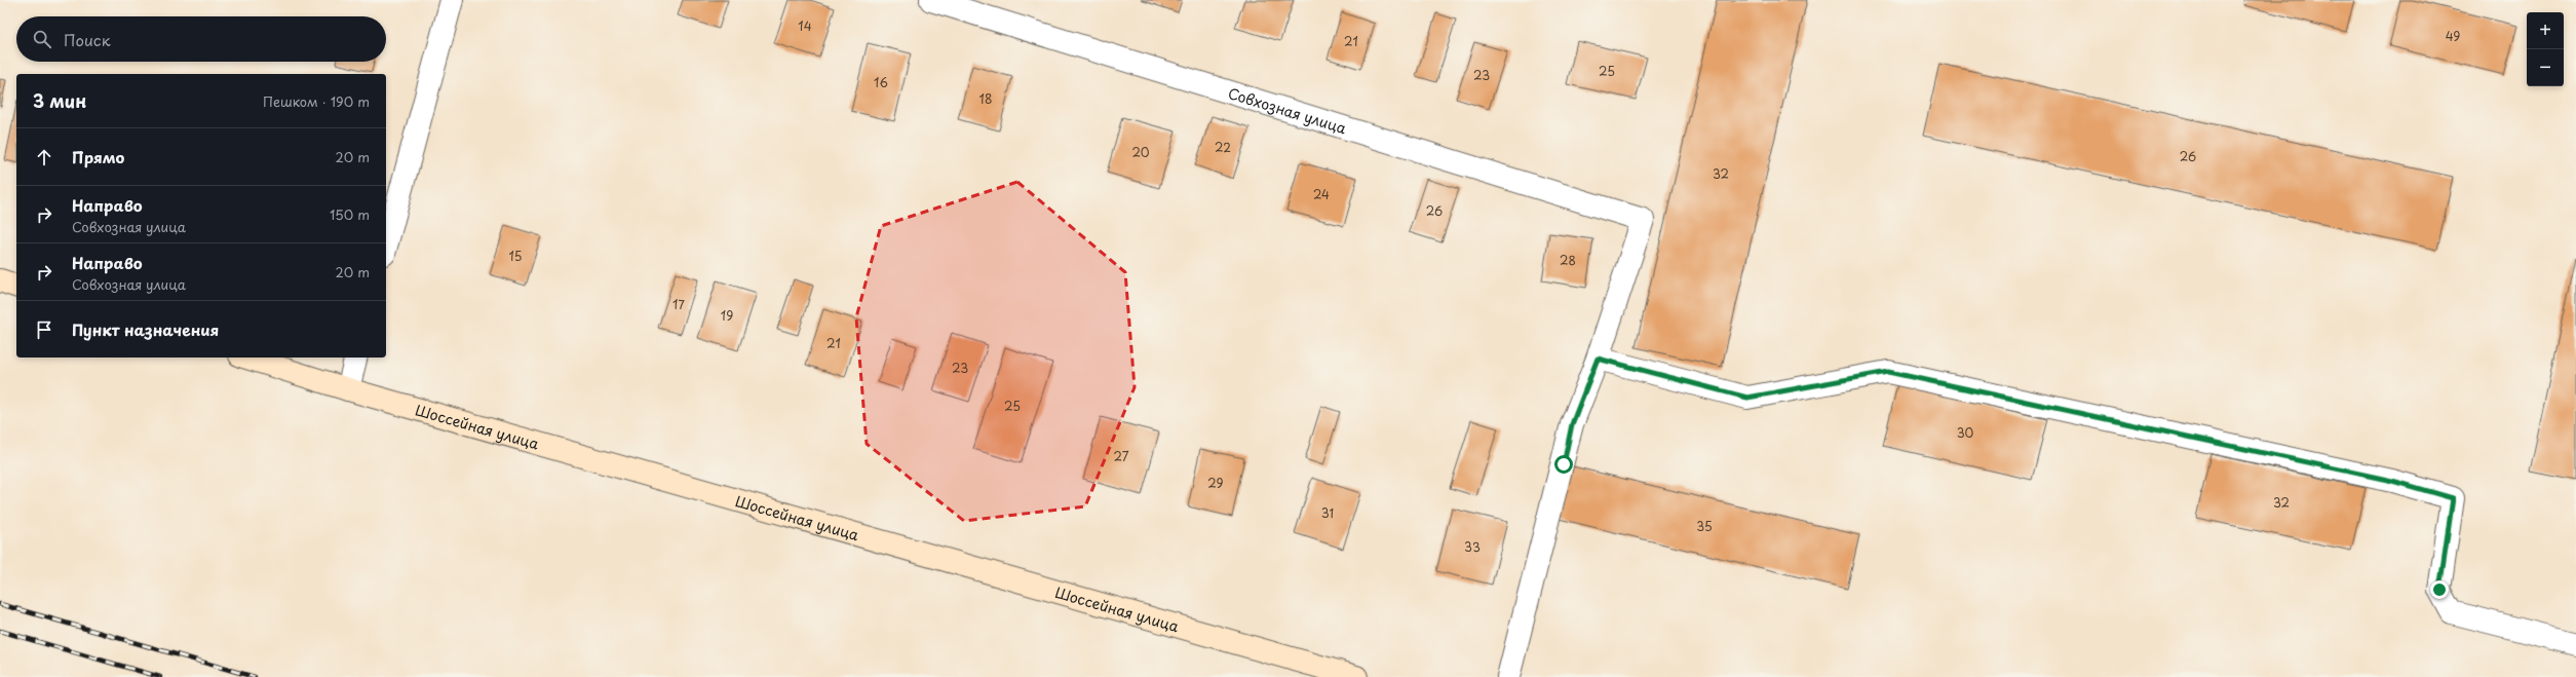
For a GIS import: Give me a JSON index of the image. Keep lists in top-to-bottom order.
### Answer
{
  "streets": {
    "street": ["Совхозная улица", "Шоссейная улица"]
  },
  "house_numbers": [
    "14",
    "49",
    "21",
    "25",
    "23",
    "16",
    "18",
    "22",
    "20",
    "26",
    "32",
    "24",
    "26",
    "15",
    "28",
    "17",
    "19",
    "21",
    "23",
    "25",
    "30",
    "27",
    "29",
    "32",
    "31",
    "35",
    "33"
  ],
  "page": {
    "map_buttons": ["+", "−"],
    "search": "Поиск",
    "heading": ["3 мин", "Пешком · 190 m"],
    "list": [
      ["Прямо", "20 m"],
      ["Направо", "Совхозная улица", "150 m"],
      ["Направо", "Совхозная улица", "20 m"],
      "Пункт назначения"
    ]
  }
}
